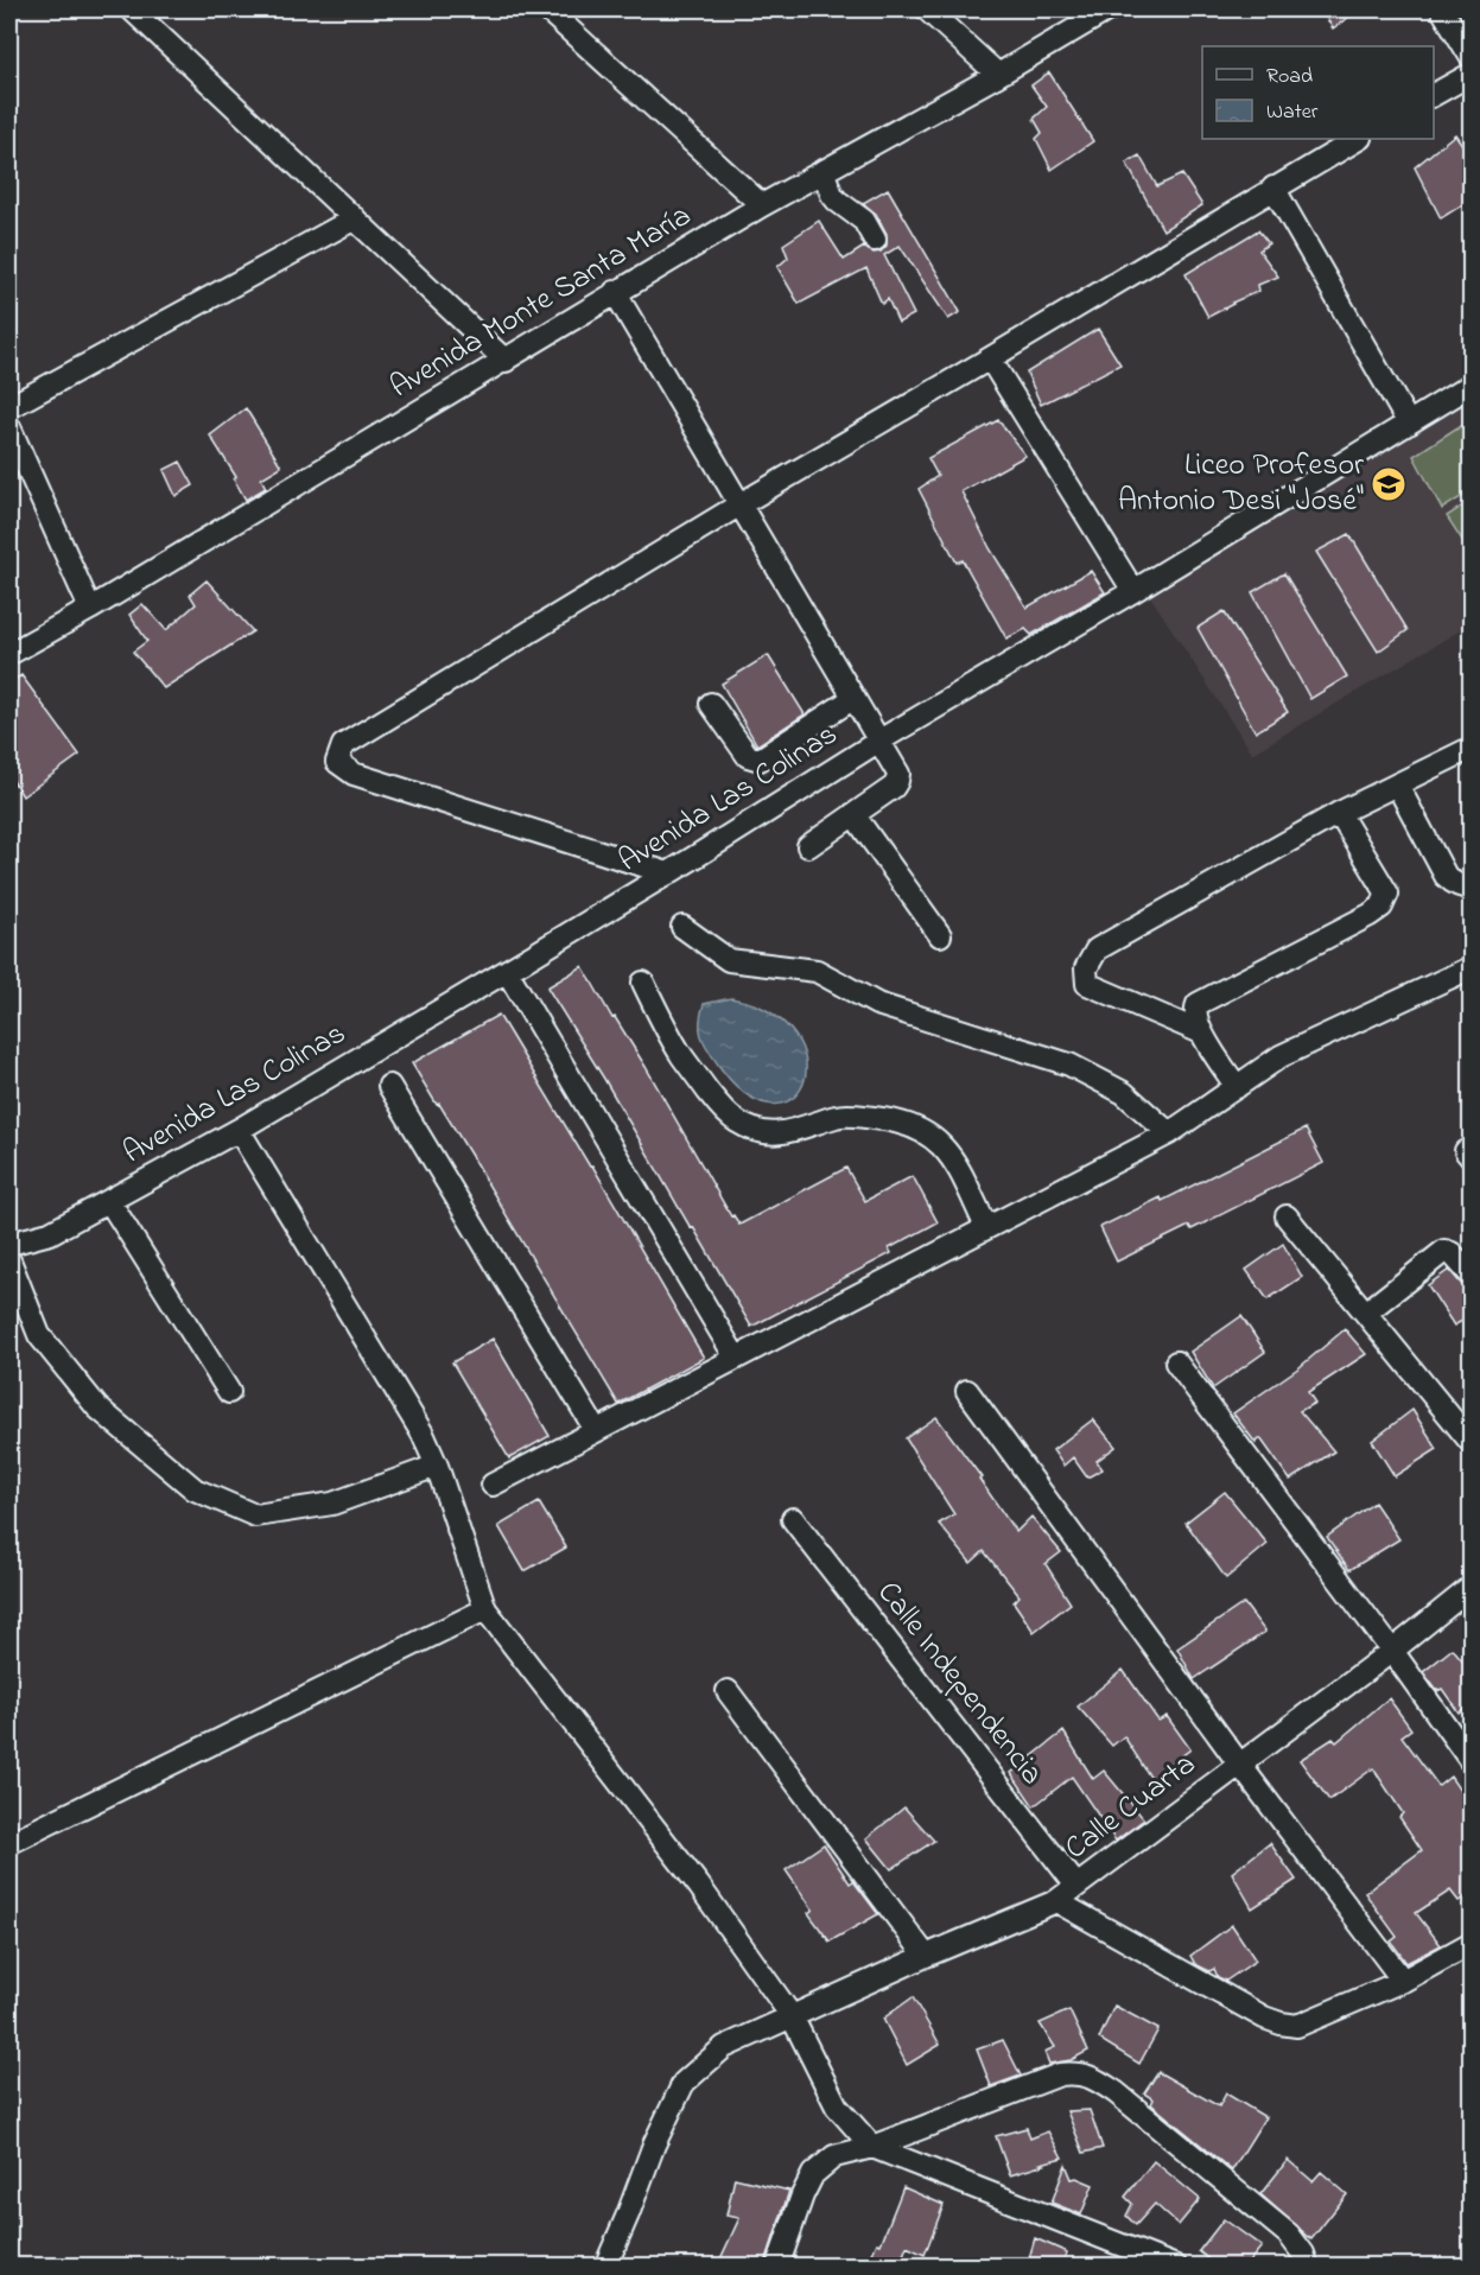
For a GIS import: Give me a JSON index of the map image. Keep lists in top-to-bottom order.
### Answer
{
  "streets": {
    "street": [
      "Avenida Monte Santa María",
      "Avenida Las Colinas",
      "Calle Independencia",
      "Calle Cuarta"
    ]
  },
  "crossings": [
    ["Calle Independencia", "Calle Cuarta"]
  ],
  "places": {
    "school or university": ["Liceo Profesor Antonio Desi \"José\""]
  },
  "legend": ["Road", "Water"]
}
